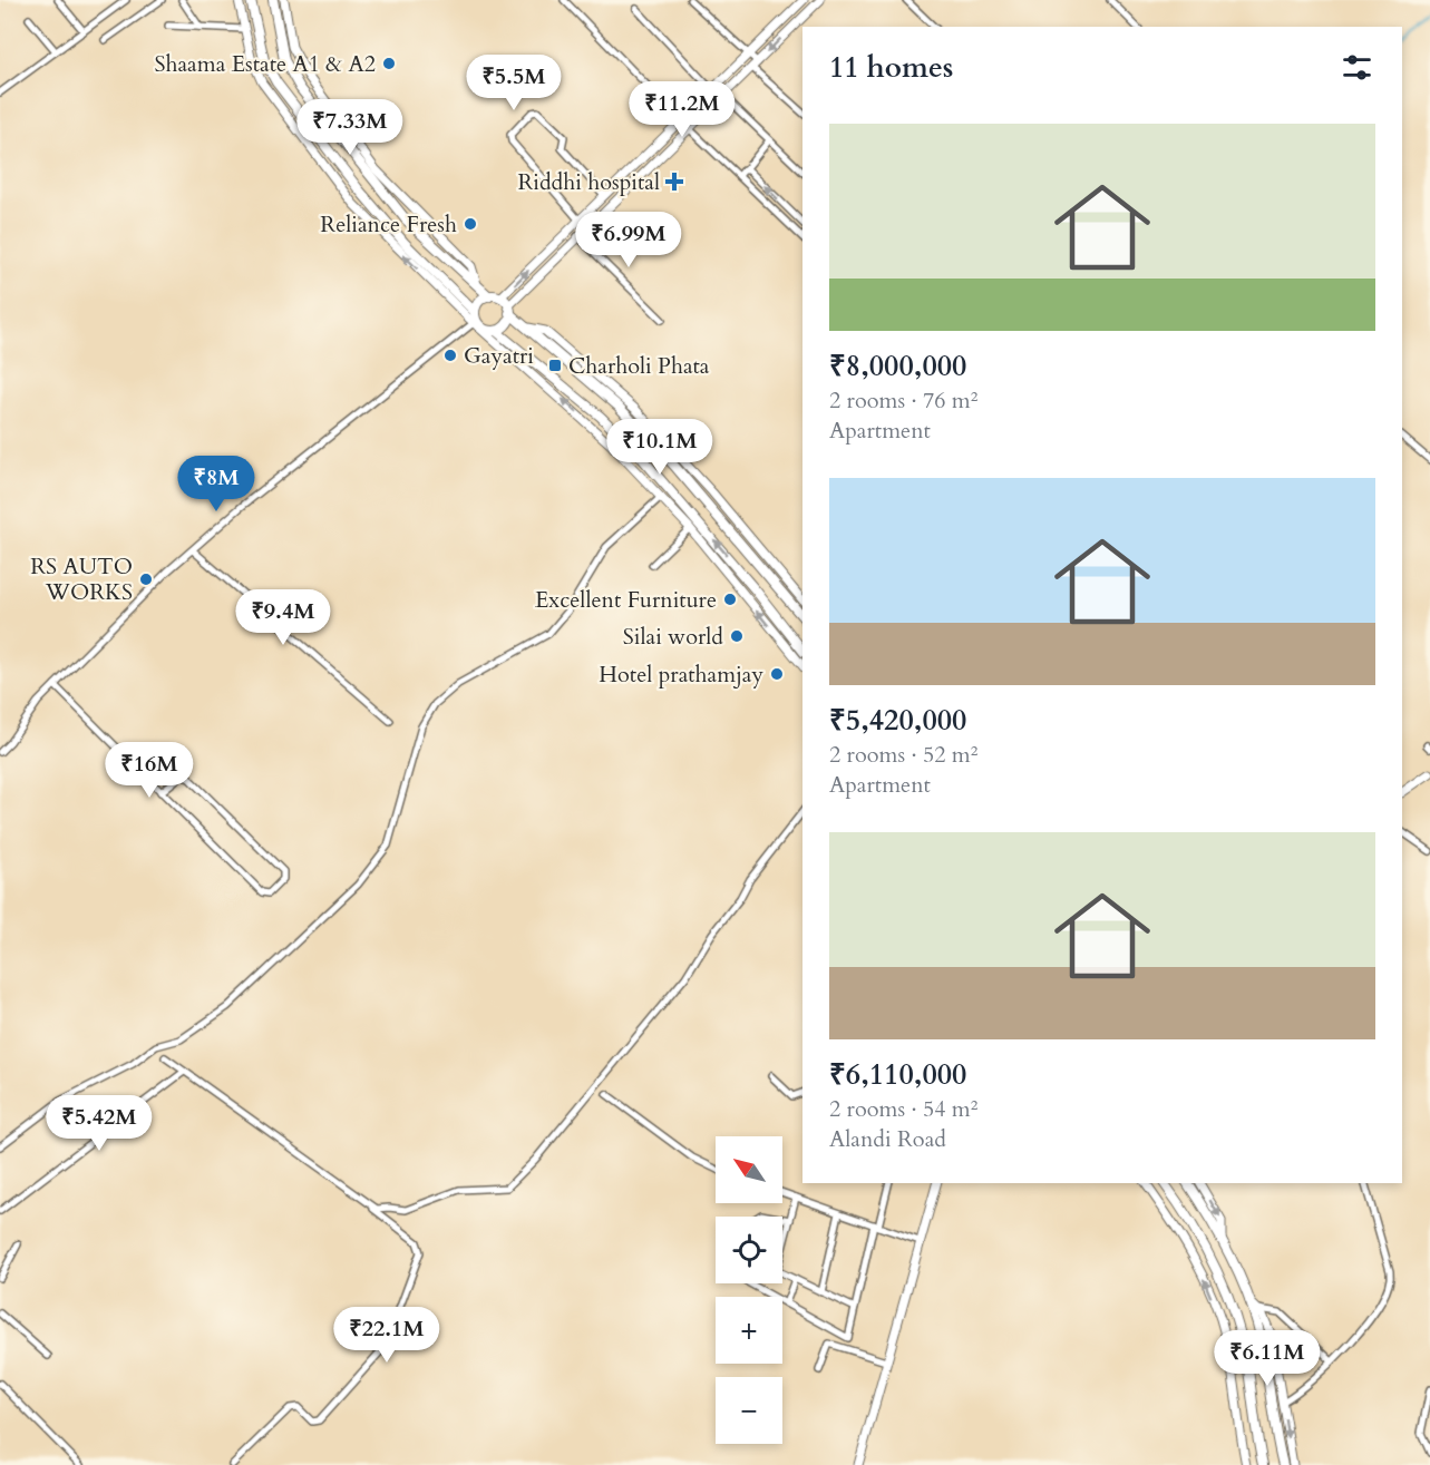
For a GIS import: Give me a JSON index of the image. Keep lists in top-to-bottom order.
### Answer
{
  "places": {
    "other": [
      "Shaama Estate A1 & A2",
      "Reliance Fresh",
      "Gayatri",
      "RS AUTO WORKS",
      "Excellent Furniture",
      "Silai world",
      "Hotel prathamjay"
    ],
    "health": ["Riddhi hospital"],
    "transit": ["Charholi Phata"]
  },
  "north": "top left",
  "page": {
    "heading": "11 homes",
    "price": [
      "₹5.5M",
      "₹11.2M",
      "₹7.33M",
      "₹6.99M",
      "₹10.1M",
      "₹8M",
      "₹9.4M",
      "₹16M",
      "₹5.42M",
      "₹22.1M",
      "₹6.11M"
    ],
    "list": [
      {
        "name": "₹8,000,000",
        "note": "2 rooms · 76 m² · Apartment"
      },
      {
        "name": "₹5,420,000",
        "note": "2 rooms · 52 m² · Apartment"
      },
      {
        "name": "₹6,110,000",
        "note": "2 rooms · 54 m² · Alandi Road"
      }
    ],
    "map_buttons": ["+", "−"]
  }
}
